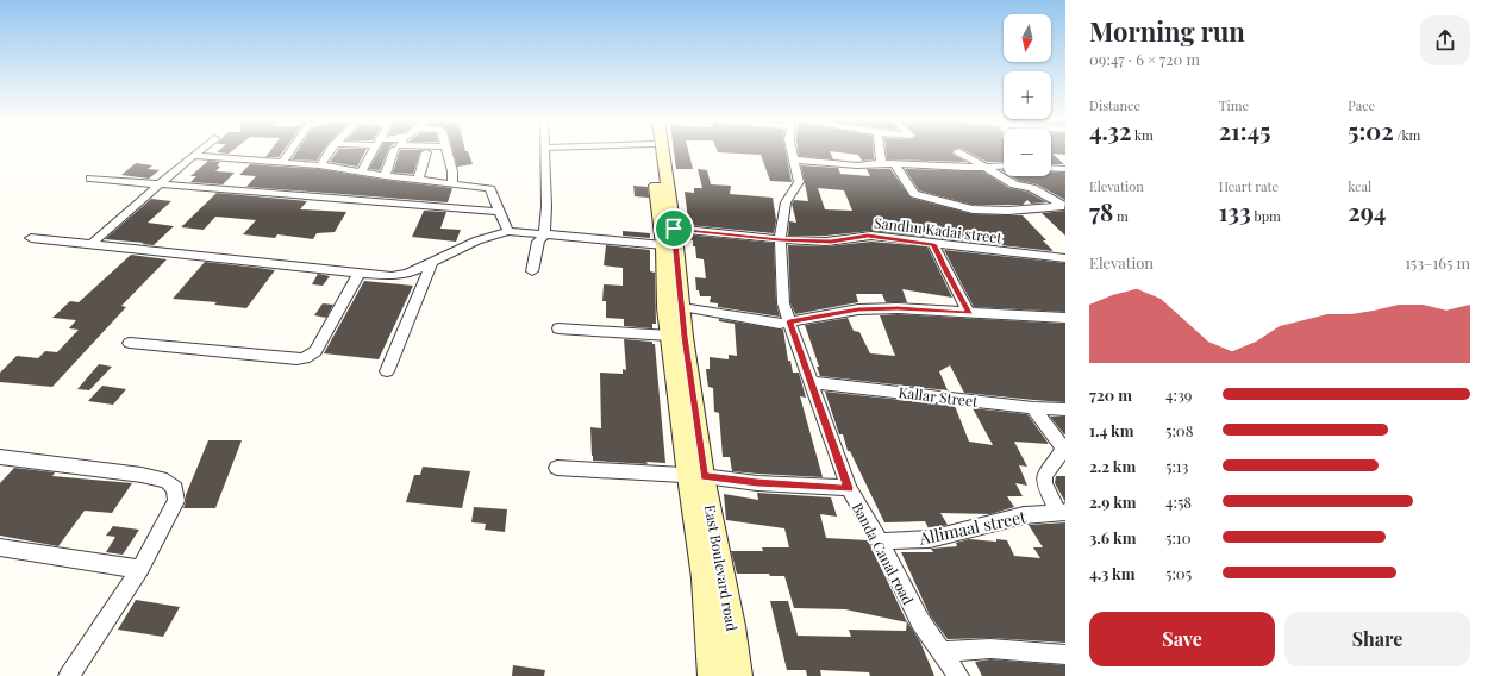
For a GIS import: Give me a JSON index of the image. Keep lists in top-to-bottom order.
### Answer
{
  "streets": {
    "main road": ["East Boulevard road"],
    "street": [
      "Sandhu Kadai street",
      "Kallar Street",
      "Allimaal street",
      "Banda Canal road"
    ]
  },
  "crossings": [
    ["Sandhu Kadai street", "Banda Canal road"],
    ["Sandhu Kadai street", "East Boulevard road"],
    ["Kallar Street", "Banda Canal road"],
    ["Allimaal street", "Banda Canal road"]
  ],
  "north": "bottom",
  "page": {
    "heading": ["Morning run", "09:47 · 6 × 720 m"],
    "map_buttons": ["+", "−"],
    "stats": [
      ["Distance", "4.32 km"],
      ["Time", "21:45"],
      ["Pace", "5:02 /km"],
      ["Elevation", "78 m"],
      ["Heart rate", "133 bpm"],
      ["kcal", "294"]
    ],
    "chart": ["Elevation", "153–165 m"],
    "list": [
      {
        "name": "720 m",
        "note": "4:39"
      },
      {
        "name": "1.4 km",
        "note": "5:08"
      },
      {
        "name": "2.2 km",
        "note": "5:13"
      },
      {
        "name": "2.9 km",
        "note": "4:58"
      },
      {
        "name": "3.6 km",
        "note": "5:10"
      },
      {
        "name": "4.3 km",
        "note": "5:05"
      }
    ],
    "buttons": ["Save", "Share"]
  }
}
